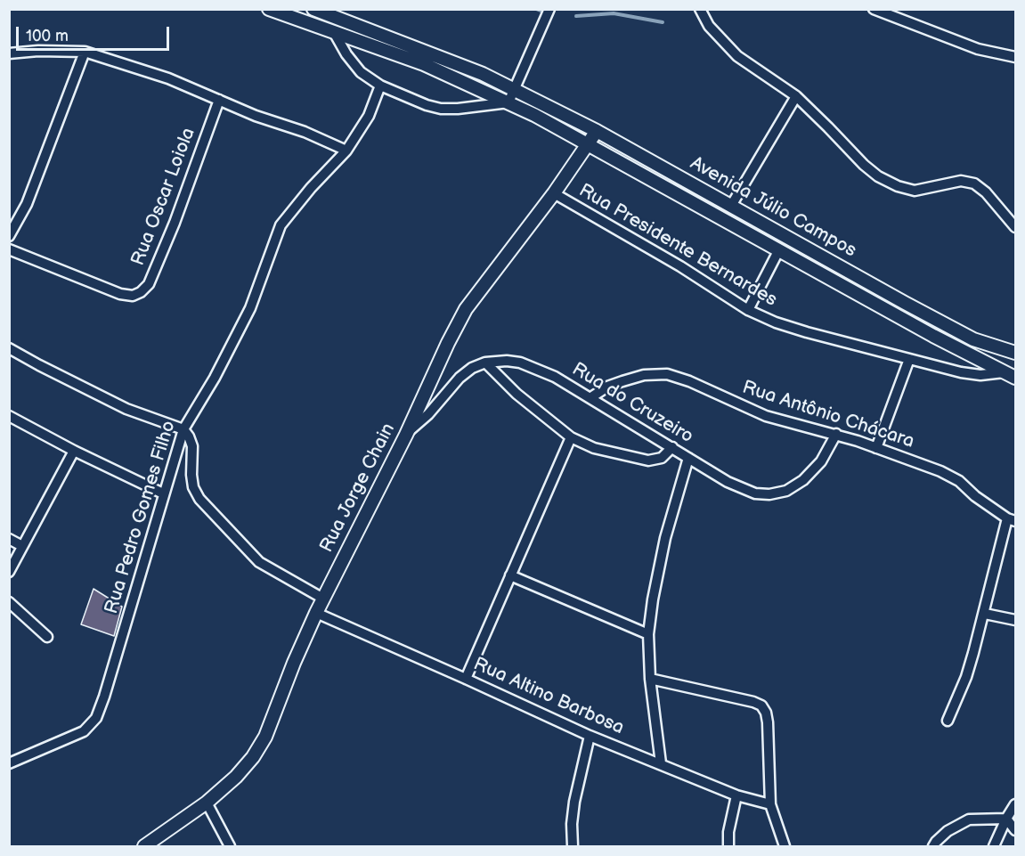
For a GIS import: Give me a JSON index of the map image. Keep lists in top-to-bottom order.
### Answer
{
  "streets": {
    "street": [
      "Rua Oscar Loiola",
      "Avenida Júlio Campos",
      "Rua Presidente Bernardes",
      "Rua do Cruzeiro",
      "Rua Antônio Chácara",
      "Rua Jorge Chain",
      "Rua Pedro Gomes Filho",
      "Rua Altino Barbosa"
    ]
  },
  "crossings": [
    ["Avenida Júlio Campos", "Rua Jorge Chain"],
    ["Rua Presidente Bernardes", "Rua Jorge Chain"],
    ["Rua do Cruzeiro", "Rua Antônio Chácara"],
    ["Rua do Cruzeiro", "Rua Jorge Chain"],
    ["Rua Jorge Chain", "Rua Altino Barbosa"]
  ],
  "scale_bar": "100 m"
}
